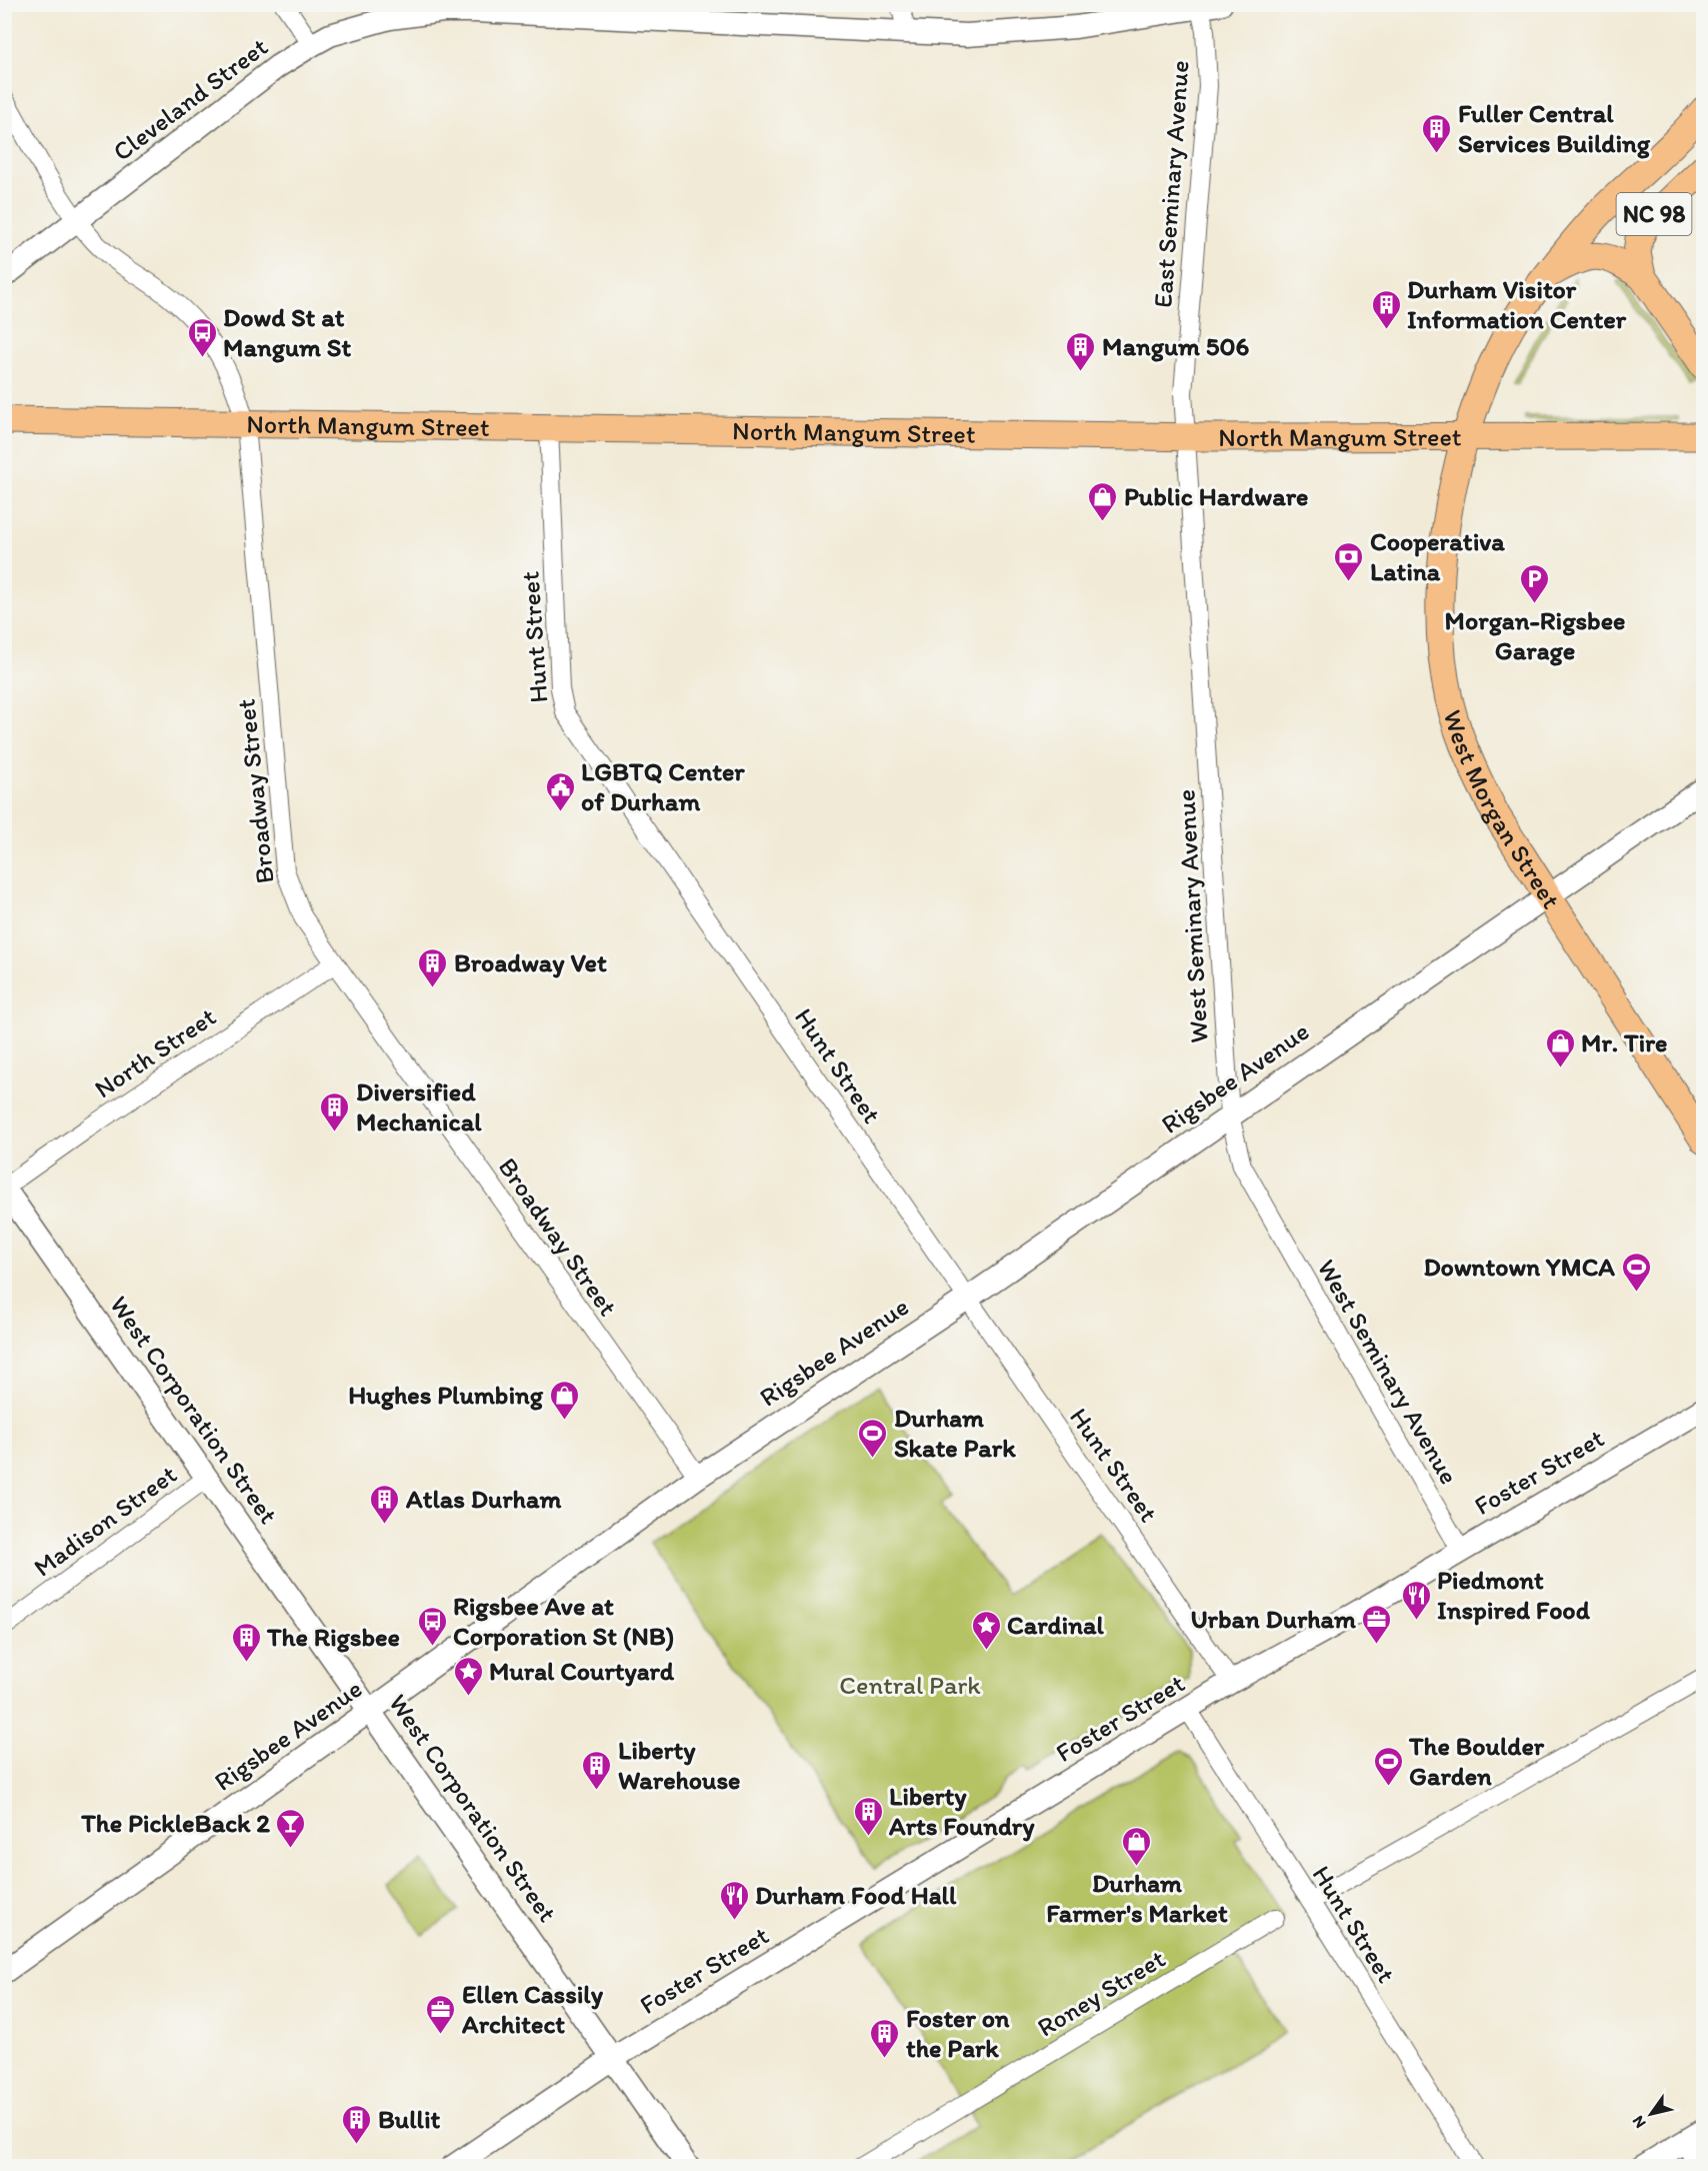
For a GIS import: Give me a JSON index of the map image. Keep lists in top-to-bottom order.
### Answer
{
  "streets": {
    "main road": ["NC 98", "North Mangum Street", "West Morgan Street"],
    "street": [
      "Cleveland Street",
      "East Seminary Avenue",
      "Hunt Street",
      "Broadway Street",
      "West Seminary Avenue",
      "North Street",
      "Rigsbee Avenue",
      "West Corporation Street",
      "Foster Street",
      "Madison Street",
      "Roney Street"
    ]
  },
  "crossings": [
    ["Cleveland Street", "East Seminary Avenue"],
    ["Cleveland Street", "Broadway Street"],
    ["East Seminary Avenue", "North Mangum Street"],
    ["East Seminary Avenue", "West Seminary Avenue"],
    ["North Mangum Street", "Hunt Street"],
    ["North Mangum Street", "Broadway Street"],
    ["North Mangum Street", "West Morgan Street"],
    ["North Mangum Street", "West Seminary Avenue"],
    ["Hunt Street", "Rigsbee Avenue"],
    ["Hunt Street", "Foster Street"],
    ["Broadway Street", "North Street"],
    ["Broadway Street", "Rigsbee Avenue"],
    ["West Morgan Street", "Rigsbee Avenue"],
    ["West Seminary Avenue", "Rigsbee Avenue"],
    ["West Seminary Avenue", "Foster Street"],
    ["North Street", "West Corporation Street"],
    ["Rigsbee Avenue", "West Corporation Street"],
    ["West Corporation Street", "Foster Street"],
    ["West Corporation Street", "Madison Street"]
  ],
  "parks": ["Central Park"],
  "places": {
    "building": [
      "Fuller Central Services Building",
      "Durham Visitor Information Center",
      "Mangum 506",
      "Broadway Vet",
      "Diversified Mechanical",
      "Atlas Durham",
      "The Rigsbee",
      "Liberty Warehouse",
      "Liberty Arts Foundry",
      "Foster on the Park",
      "Bullit"
    ],
    "bus stop": ["Dowd St at Mangum St", "Rigsbee Ave at Corporation St (NB)"],
    "shop": [
      "Public Hardware",
      "Mr. Tire",
      "Hughes Plumbing",
      "Durham Farmer's Market"
    ],
    "bank": ["Cooperativa Latina"],
    "parking": ["Morgan-Rigsbee Garage"],
    "public building": ["LGBTQ Center of Durham"],
    "sports": ["Downtown YMCA", "Durham Skate Park", "The Boulder Garden"],
    "restaurant": ["Piedmont Inspired Food", "Durham Food Hall"],
    "office": ["Urban Durham", "Ellen Cassily Architect"],
    "place": ["Cardinal", "Mural Courtyard"],
    "bar": ["The PickleBack 2"]
  },
  "north": "bottom left"
}
